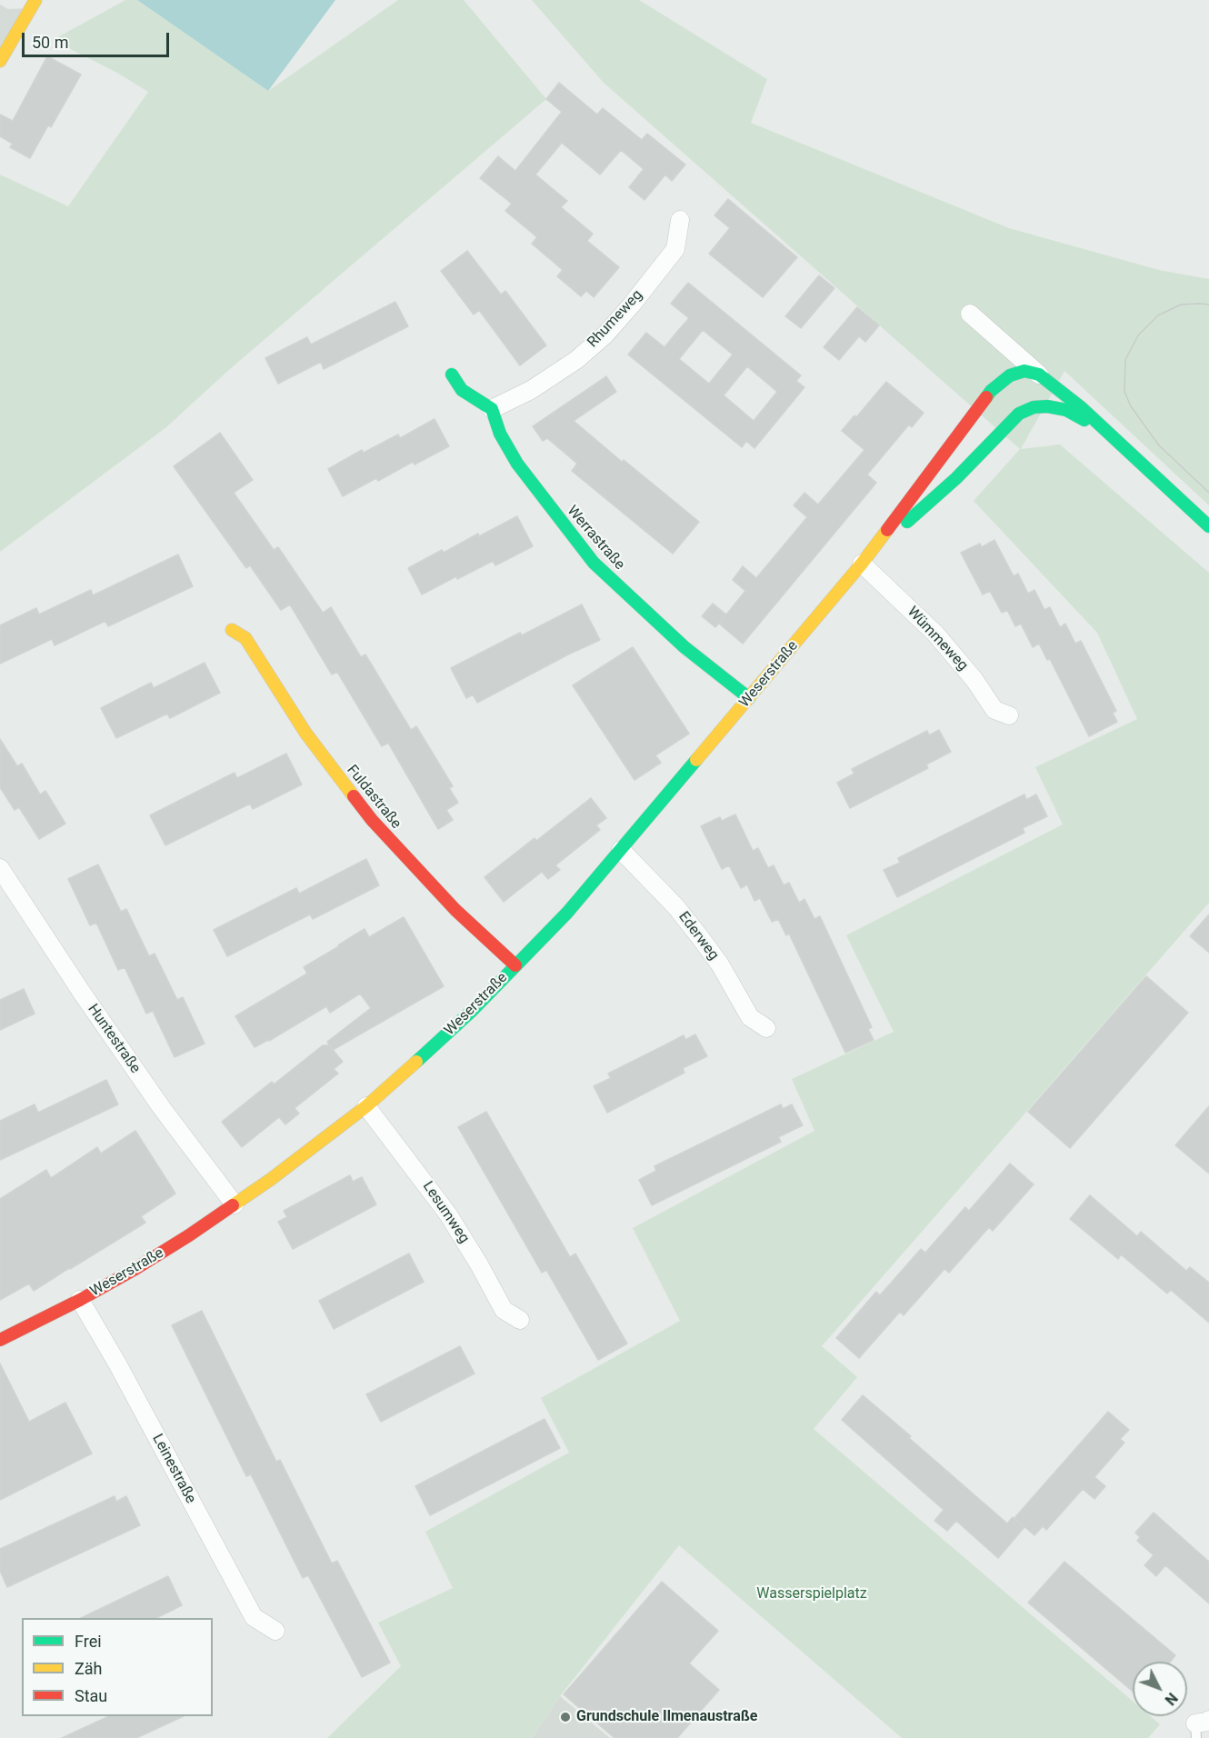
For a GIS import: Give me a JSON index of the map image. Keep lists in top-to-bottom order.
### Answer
{
  "streets": {
    "street": [
      "Rhumeweg",
      "Werrastraße",
      "Wümmeweg",
      "Weserstraße",
      "Fuldastraße",
      "Ederweg",
      "Huntestraße",
      "Lesumweg",
      "Leinestraße"
    ]
  },
  "crossings": [
    ["Rhumeweg", "Werrastraße"],
    ["Werrastraße", "Weserstraße"],
    ["Wümmeweg", "Weserstraße"],
    ["Weserstraße", "Fuldastraße"],
    ["Weserstraße", "Ederweg"],
    ["Weserstraße", "Huntestraße"],
    ["Weserstraße", "Lesumweg"],
    ["Weserstraße", "Leinestraße"]
  ],
  "parks": ["Wasserspielplatz"],
  "places": ["Grundschule Ilmenaustraße"],
  "legend": ["Frei", "Zäh", "Stau"],
  "scale_bar": "50 m",
  "north": "bottom right"
}
